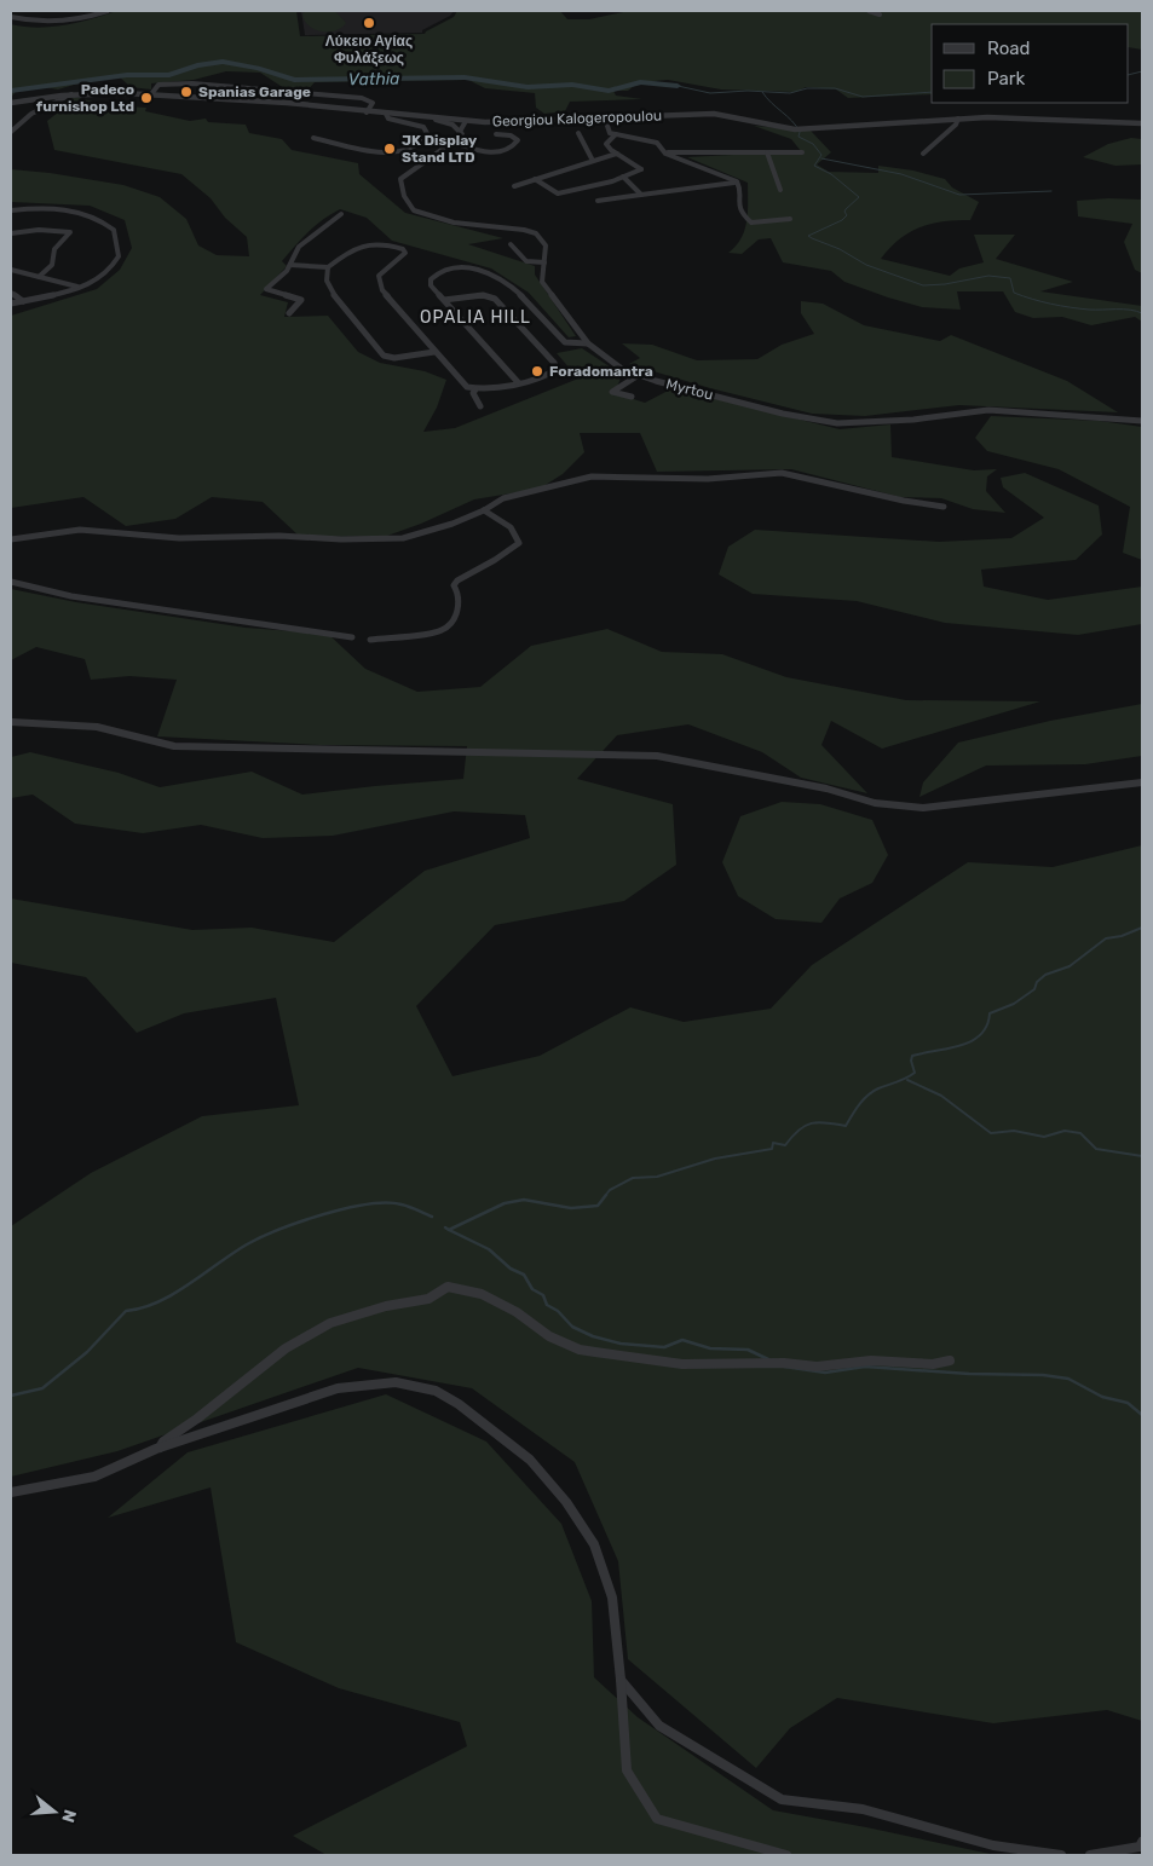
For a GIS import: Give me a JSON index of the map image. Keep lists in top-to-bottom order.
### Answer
{
  "streets": {
    "street": ["Georgiou Kalogeropoulou", "Myrtou"]
  },
  "crossings": [
    ["Georgiou Kalogeropoulou", "Myrtou"]
  ],
  "districts": ["OPALIA HILL"],
  "water": ["Vathia"],
  "places": [
    "Λύκειο Αγίας Φυλάξεως",
    "Spanias Garage",
    "Padeco furnishop Ltd",
    "JK Display Stand LTD",
    "Foradomantra"
  ],
  "legend": ["Road", "Park"],
  "north": "right"
}
